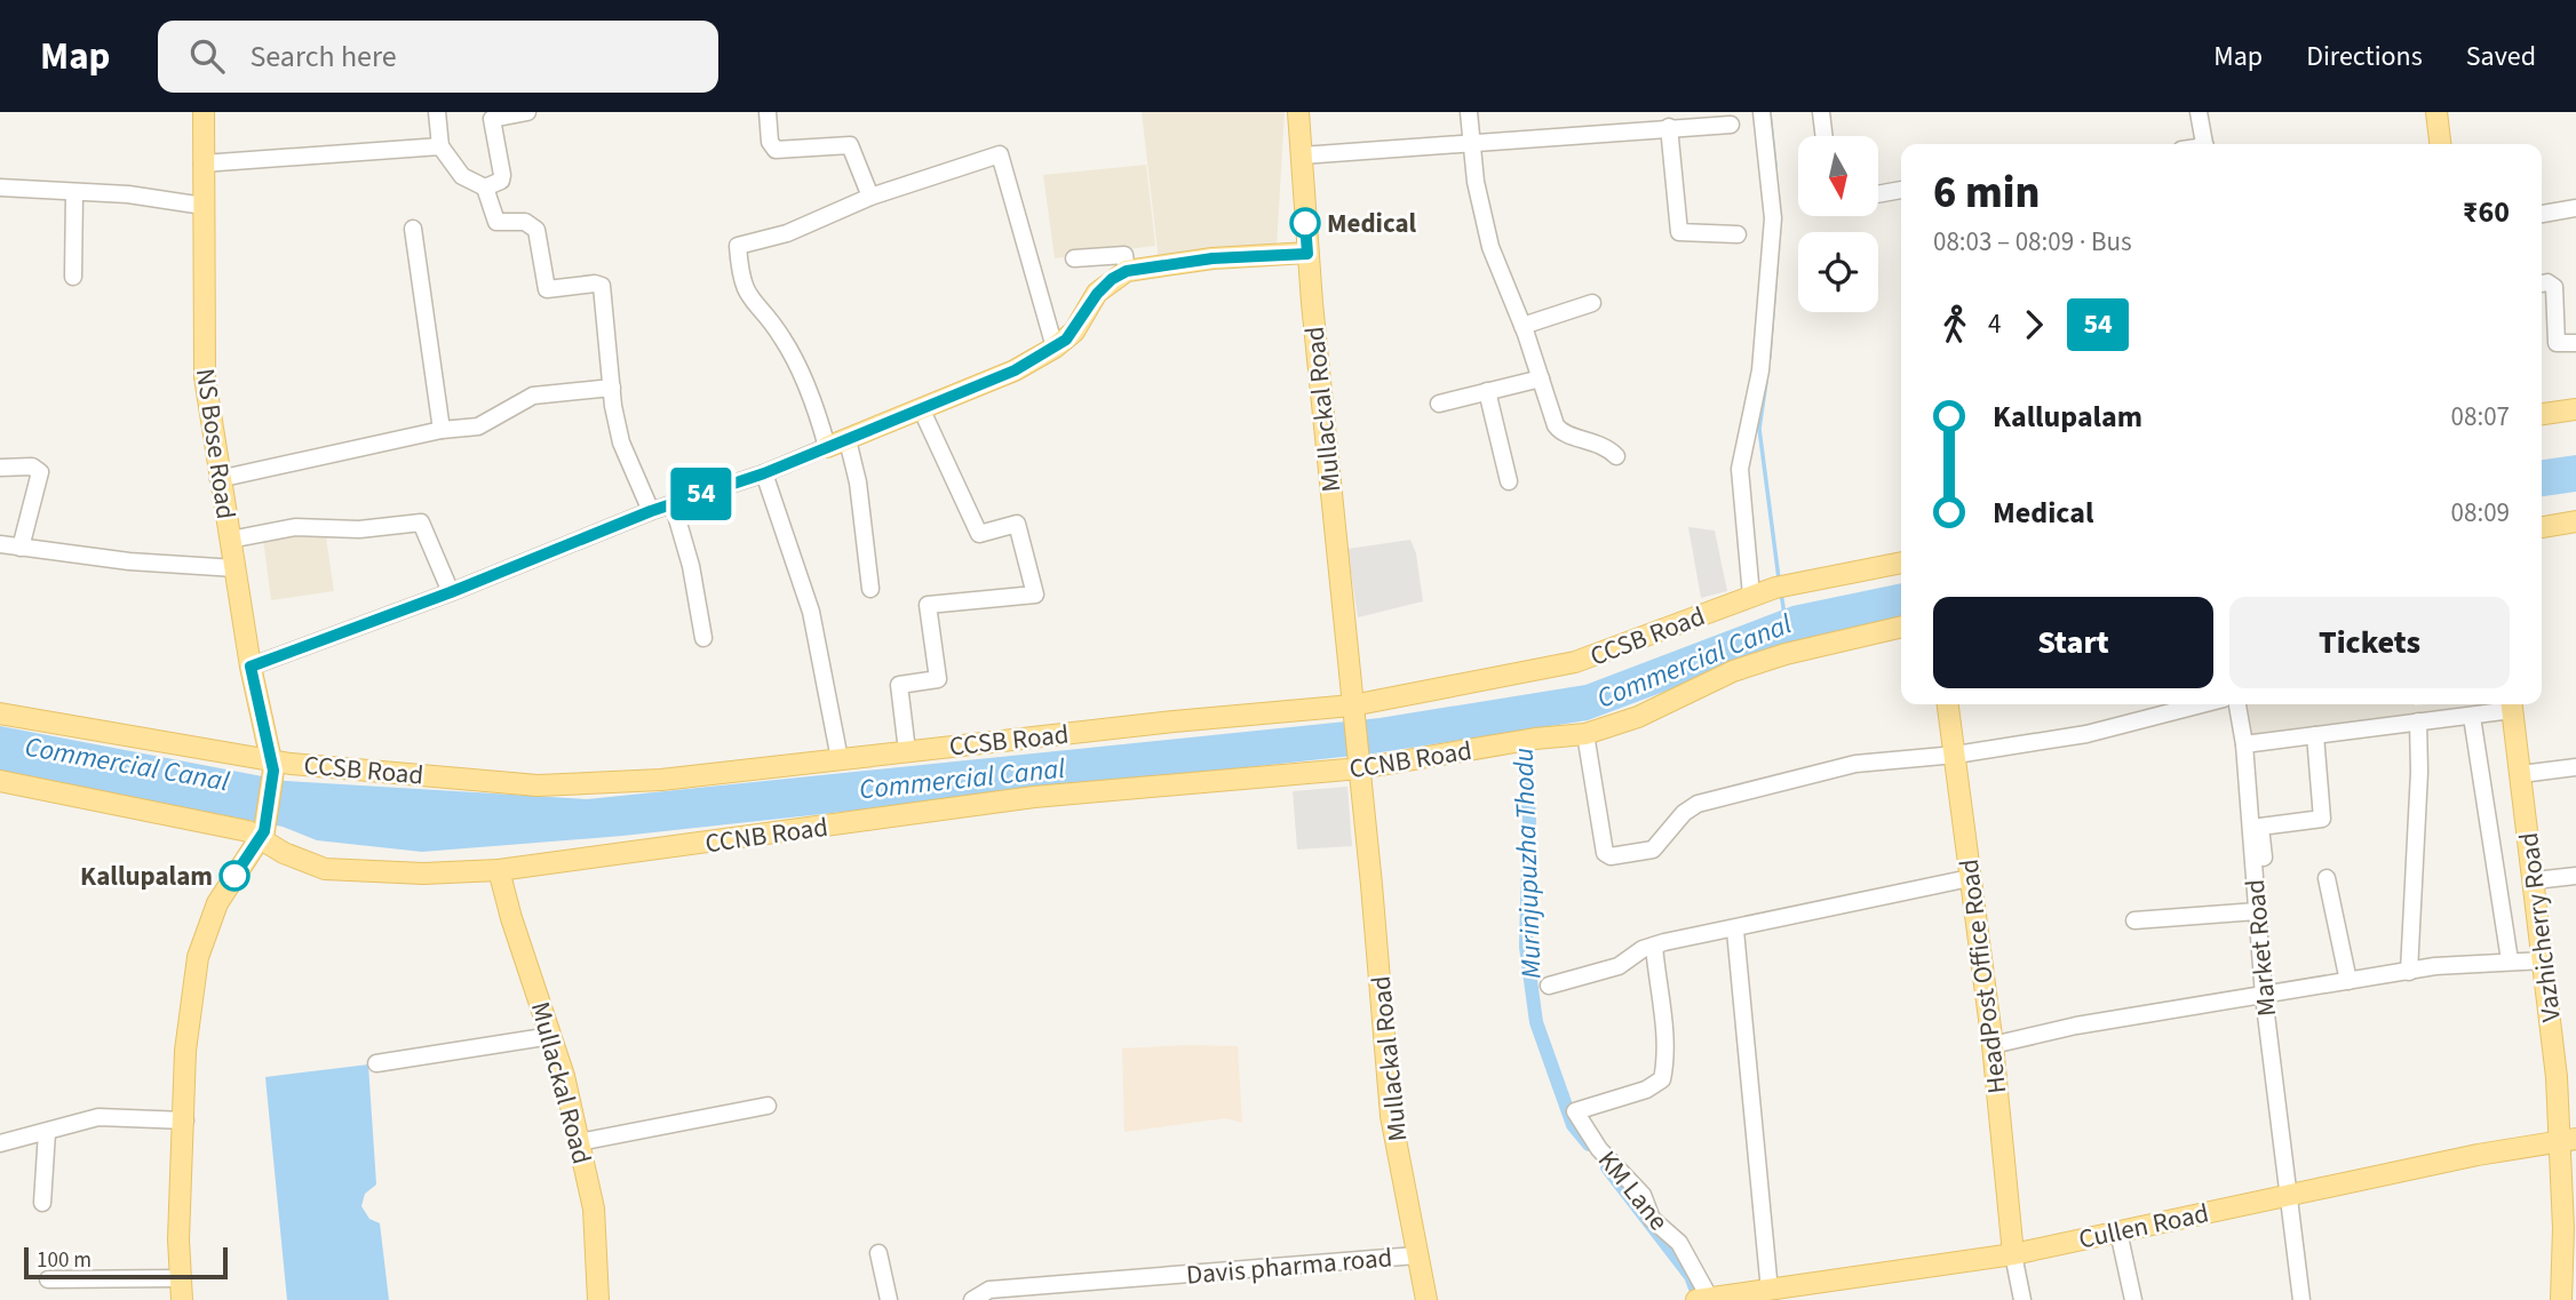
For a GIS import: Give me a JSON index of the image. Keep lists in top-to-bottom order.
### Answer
{
  "streets": {
    "main road": [
      "Mullackal Road",
      "NS Bose Road",
      "CCSB Road",
      "CCNB Road",
      "Vazhicherry Road",
      "HeadPost Office Road",
      "Cullen Road"
    ],
    "street": ["Market Road", "KM Lane", "Davis pharma road"]
  },
  "crossings": [
    ["Mullackal Road", "CCSB Road"],
    ["Mullackal Road", "CCNB Road"],
    ["Mullackal Road", "Davis pharma road"],
    ["NS Bose Road", "CCSB Road"],
    ["Vazhicherry Road", "Cullen Road"],
    ["Market Road", "Cullen Road"],
    ["HeadPost Office Road", "Cullen Road"],
    ["KM Lane", "Cullen Road"]
  ],
  "water": ["Commercial Canal", "Murinjupuzha Thodu"],
  "places": ["Medical", "Kallupalam"],
  "lines": ["bus line 54"],
  "scale_bar": "100 m",
  "north": "bottom",
  "page": {
    "header": "Map",
    "search": "Search here",
    "nav": ["Map", "Directions", "Saved"],
    "on_map": "54",
    "heading": ["6 min", "08:03 – 08:09 · Bus", "₹60"],
    "legs": ["4", "54"],
    "list": [
      {
        "name": "Kallupalam",
        "value": "08:07"
      },
      {
        "name": "Medical",
        "value": "08:09"
      }
    ],
    "buttons": ["Start", "Tickets"],
    "scale": "100 m"
  }
}
